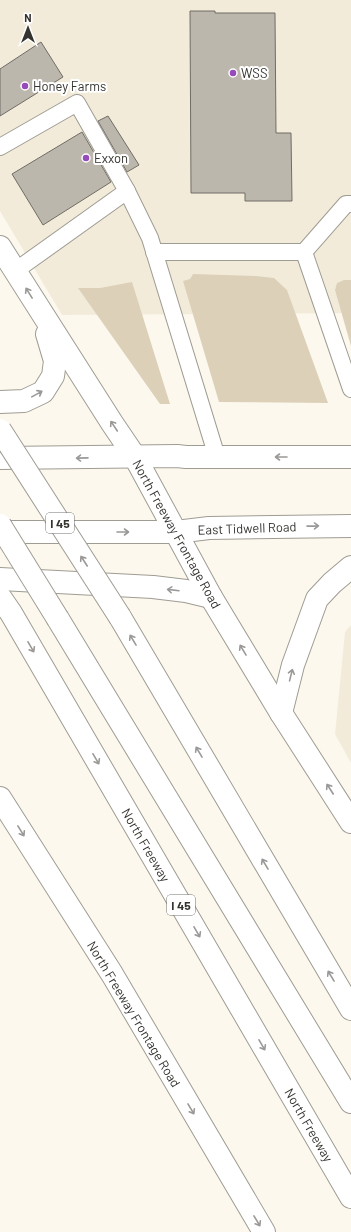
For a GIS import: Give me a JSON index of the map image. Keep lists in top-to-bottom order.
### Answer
{
  "streets": {
    "main road": [
      "I 45",
      "East Tidwell Road",
      "North Freeway Frontage Road",
      "North Freeway"
    ]
  },
  "crossings": [
    ["East Tidwell Road", "North Freeway Frontage Road"]
  ],
  "places": ["WSS", "Honey Farms", "Exxon"],
  "north": "top"
}
